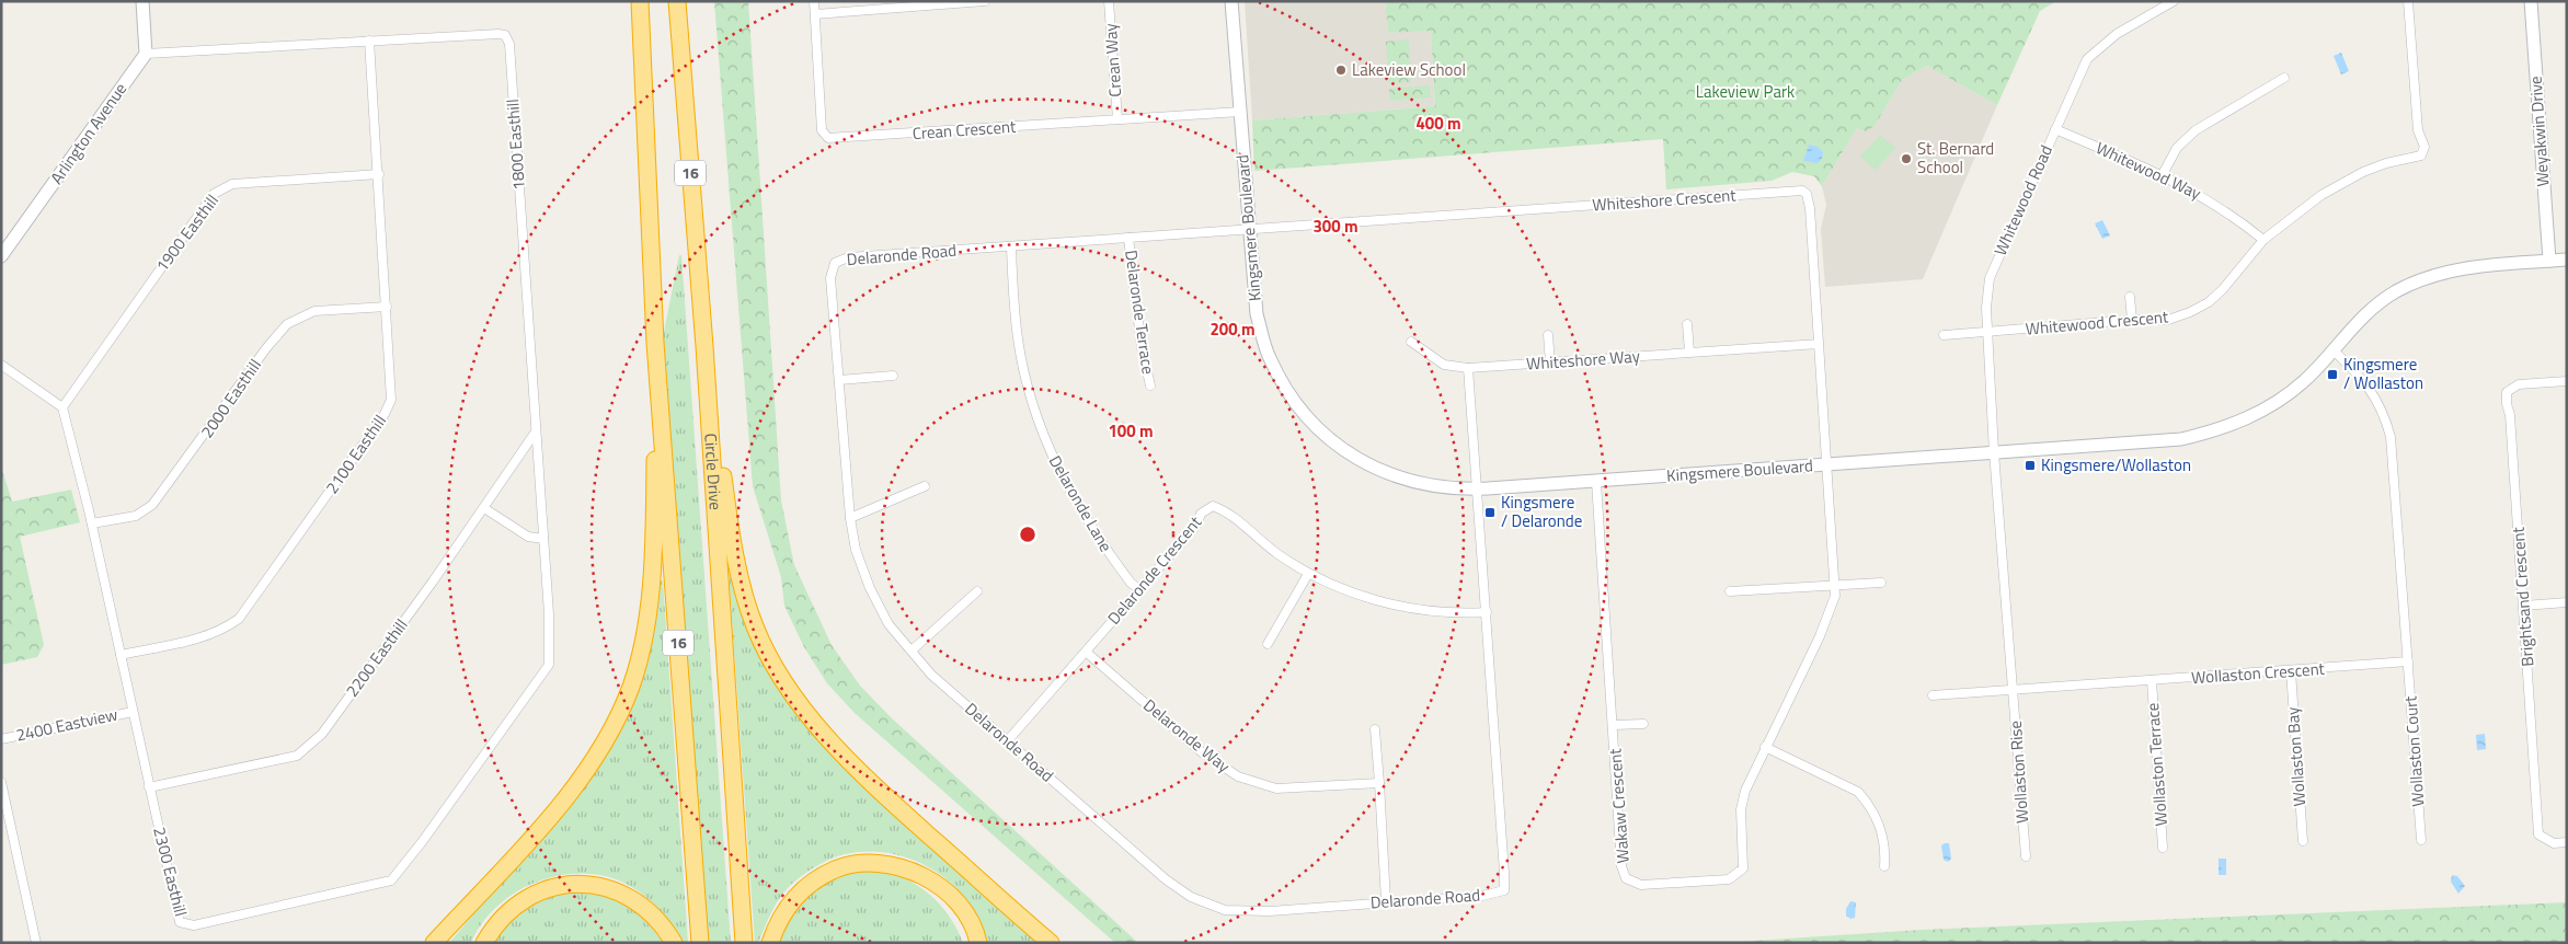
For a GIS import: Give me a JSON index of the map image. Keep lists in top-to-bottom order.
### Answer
{
  "streets": {
    "highway": ["16", "Circle Drive"],
    "street": [
      "Crean Way",
      "Crean Crescent",
      "Weyakwin Drive",
      "Arlington Avenue",
      "1800 Easthill",
      "Whitewood Way",
      "Whiteshore Crescent",
      "Whitewood Road",
      "Kingsmere Boulevard",
      "1900 Easthill",
      "Delaronde Road",
      "Delaronde Terrace",
      "Whitewood Crescent",
      "Whiteshore Way",
      "2000 Easthill",
      "2100 Easthill",
      "Delaronde Lane",
      "Delaronde Crescent",
      "Brightsand Crescent",
      "2200 Easthill",
      "Wollaston Crescent",
      "2400 Eastview",
      "Delaronde Way",
      "Wollaston Court",
      "Wollaston Bay",
      "Wollaston Terrace",
      "Wollaston Rise",
      "Wakaw Crescent",
      "2300 Easthill"
    ]
  },
  "crossings": [
    ["Crean Way", "Crean Crescent"],
    ["Crean Crescent", "Kingsmere Boulevard"],
    ["Weyakwin Drive", "Kingsmere Boulevard"],
    ["Arlington Avenue", "1800 Easthill"],
    ["1800 Easthill", "2100 Easthill"],
    ["1800 Easthill", "2200 Easthill"],
    ["1800 Easthill", "2300 Easthill"],
    ["Whitewood Way", "Whitewood Road"],
    ["Whitewood Way", "Whitewood Crescent"],
    ["Whiteshore Crescent", "Kingsmere Boulevard"],
    ["Whiteshore Crescent", "Delaronde Road"],
    ["Whiteshore Crescent", "Whiteshore Way"],
    ["Whiteshore Crescent", "Wakaw Crescent"],
    ["Whitewood Road", "Kingsmere Boulevard"],
    ["Whitewood Road", "Whitewood Crescent"],
    ["Kingsmere Boulevard", "Delaronde Road"],
    ["Kingsmere Boulevard", "Wakaw Crescent"],
    ["1900 Easthill", "2100 Easthill"],
    ["1900 Easthill", "2300 Easthill"],
    ["Delaronde Road", "Delaronde Terrace"],
    ["Delaronde Road", "Delaronde Lane"],
    ["Delaronde Road", "Delaronde Crescent"],
    ["2000 Easthill", "2100 Easthill"],
    ["2000 Easthill", "2300 Easthill"],
    ["2100 Easthill", "2300 Easthill"],
    ["Delaronde Lane", "Delaronde Crescent"],
    ["Delaronde Crescent", "Delaronde Way"],
    ["2200 Easthill", "2300 Easthill"],
    ["Wollaston Crescent", "Wollaston Court"],
    ["Wollaston Crescent", "Wollaston Bay"],
    ["Wollaston Crescent", "Wollaston Terrace"],
    ["Wollaston Crescent", "Wollaston Rise"],
    ["2400 Eastview", "2300 Easthill"]
  ],
  "parks": ["Lakeview Park"],
  "places": {
    "other": ["Lakeview School", "St. Bernard School"],
    "transit": ["Kingsmere / Wollaston", "Kingsmere/Wollaston", "Kingsmere / Delaronde"]
  },
  "rings": [
    "400 m",
    "300 m",
    "200 m",
    "100 m"
  ]
}
